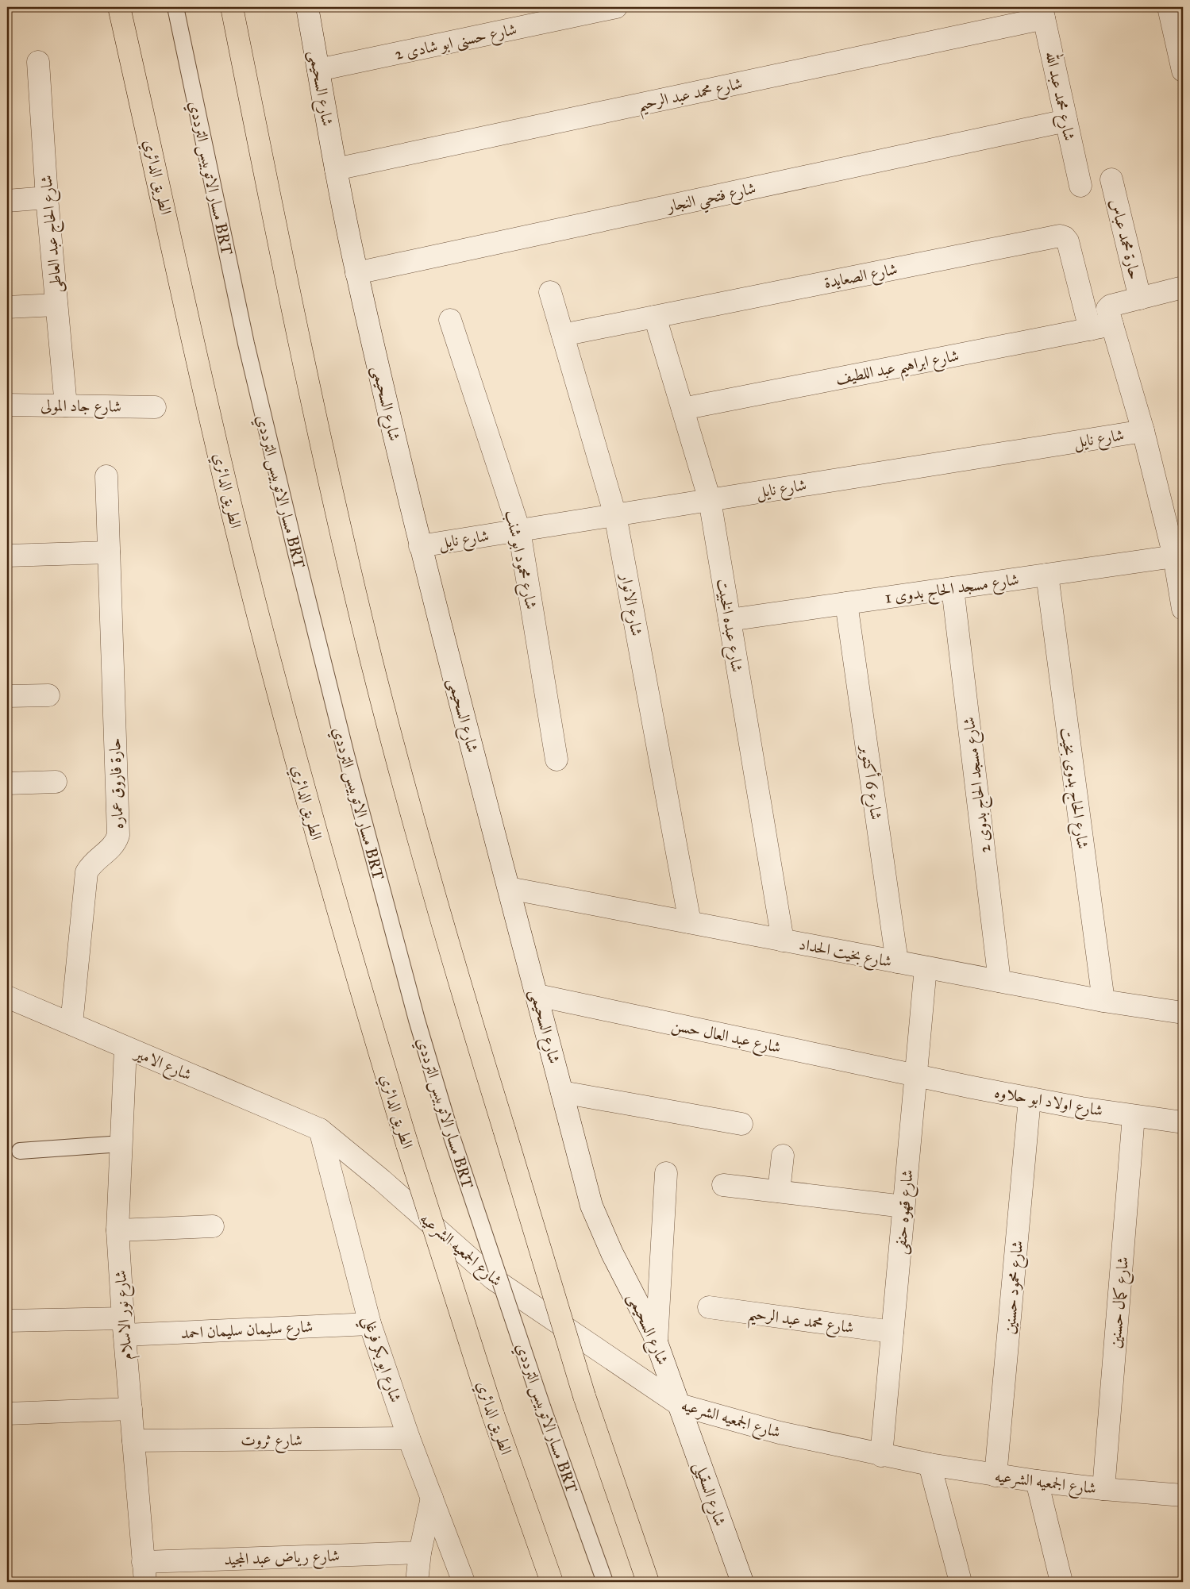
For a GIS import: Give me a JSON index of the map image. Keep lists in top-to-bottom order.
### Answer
{
  "streets": {
    "highway": ["الطريق الدائري"],
    "street": [
      "شارع حسنى ابو شادى 2",
      "شارع السحيمى",
      "شارع محمد عبد الرحيم",
      "شارع محمد عبد الله",
      "شارع فتحي النجار",
      "شارع الحاج عبد العاطى",
      "حارة محمد عباس",
      "شارع الصعايدة",
      "شارع ابراهيم عبد اللطيف",
      "شارع جاد المولى",
      "شارع نايل",
      "شارع محمود ابو شنب",
      "شارع مسجد الحاج بدوى 1",
      "شارع الانوار",
      "شارع عبده الخبيت",
      "شارع 6 أكتوبر",
      "حارة فاروق عماره",
      "شارع مسجد الحاج بدوى 2",
      "شارع الحاج بدوى بخيت",
      "شارع بخيت الحداد",
      "شارع عبد العال حسن",
      "شارع الامير",
      "شارع اولاد ابو حلاوه",
      "شارع قهوه حنفى",
      "شارع الجمعيه الشرعيه",
      "شارع محمود حسنين",
      "شارع كمال حسنين",
      "شارع نور الاسلام",
      "شارع سليمان سليمان احمد",
      "شارع ابو بكر فرغلي",
      "شارع ثروت",
      "شارع السقيلى",
      "شارع رياض عبد المجيد"
    ],
    "lane": ["مسار الاتوبيس الترددي BRT"]
  },
  "crossings": [
    ["شارع حسنى ابو شادى 2", "شارع السحيمى"],
    ["شارع السحيمى", "شارع محمد عبد الرحيم"],
    ["شارع السحيمى", "شارع فتحي النجار"],
    ["شارع السحيمى", "شارع نايل"],
    ["شارع السحيمى", "شارع بخيت الحداد"],
    ["شارع السحيمى", "شارع عبد العال حسن"],
    ["شارع السحيمى", "شارع الجمعيه الشرعيه"],
    ["شارع السحيمى", "شارع السقيلى"],
    ["شارع محمد عبد الرحيم", "شارع محمد عبد الله"],
    ["شارع محمد عبد الرحيم", "شارع قهوه حنفى"],
    ["شارع محمد عبد الله", "شارع فتحي النجار"],
    ["شارع الحاج عبد العاطى", "شارع جاد المولى"],
    ["شارع الصعايدة", "شارع ابراهيم عبد اللطيف"],
    ["شارع الصعايدة", "شارع الانوار"],
    ["شارع الصعايدة", "شارع عبده الخبيت"],
    ["شارع ابراهيم عبد اللطيف", "شارع عبده الخبيت"],
    ["شارع نايل", "شارع محمود ابو شنب"],
    ["شارع نايل", "شارع الانوار"],
    ["شارع نايل", "شارع عبده الخبيت"],
    ["شارع مسجد الحاج بدوى 1", "شارع عبده الخبيت"],
    ["شارع مسجد الحاج بدوى 1", "شارع 6 أكتوبر"],
    ["شارع مسجد الحاج بدوى 1", "شارع مسجد الحاج بدوى 2"],
    ["شارع مسجد الحاج بدوى 1", "شارع الحاج بدوى بخيت"],
    ["شارع الانوار", "شارع بخيت الحداد"],
    ["شارع عبده الخبيت", "شارع بخيت الحداد"],
    ["شارع 6 أكتوبر", "شارع بخيت الحداد"],
    ["حارة فاروق عماره", "شارع الامير"],
    ["شارع مسجد الحاج بدوى 2", "شارع بخيت الحداد"],
    ["شارع الحاج بدوى بخيت", "شارع بخيت الحداد"],
    ["شارع بخيت الحداد", "شارع قهوه حنفى"],
    ["شارع عبد العال حسن", "شارع اولاد ابو حلاوه"],
    ["شارع عبد العال حسن", "شارع قهوه حنفى"],
    ["شارع الامير", "شارع الجمعيه الشرعيه"],
    ["شارع الامير", "شارع نور الاسلام"],
    ["شارع الامير", "شارع ابو بكر فرغلي"],
    ["شارع اولاد ابو حلاوه", "شارع قهوه حنفى"],
    ["شارع اولاد ابو حلاوه", "شارع محمود حسنين"],
    ["شارع اولاد ابو حلاوه", "شارع كمال حسنين"],
    ["شارع قهوه حنفى", "شارع الجمعيه الشرعيه"],
    ["شارع الجمعيه الشرعيه", "شارع محمود حسنين"],
    ["شارع الجمعيه الشرعيه", "شارع كمال حسنين"],
    ["شارع الجمعيه الشرعيه", "شارع ابو بكر فرغلي"],
    ["شارع الجمعيه الشرعيه", "شارع السقيلى"],
    ["شارع نور الاسلام", "شارع سليمان سليمان احمد"],
    ["شارع نور الاسلام", "شارع ثروت"],
    ["شارع نور الاسلام", "شارع رياض عبد المجيد"],
    ["شارع سليمان سليمان احمد", "شارع ابو بكر فرغلي"],
    ["شارع ابو بكر فرغلي", "شارع ثروت"]
  ]
}
